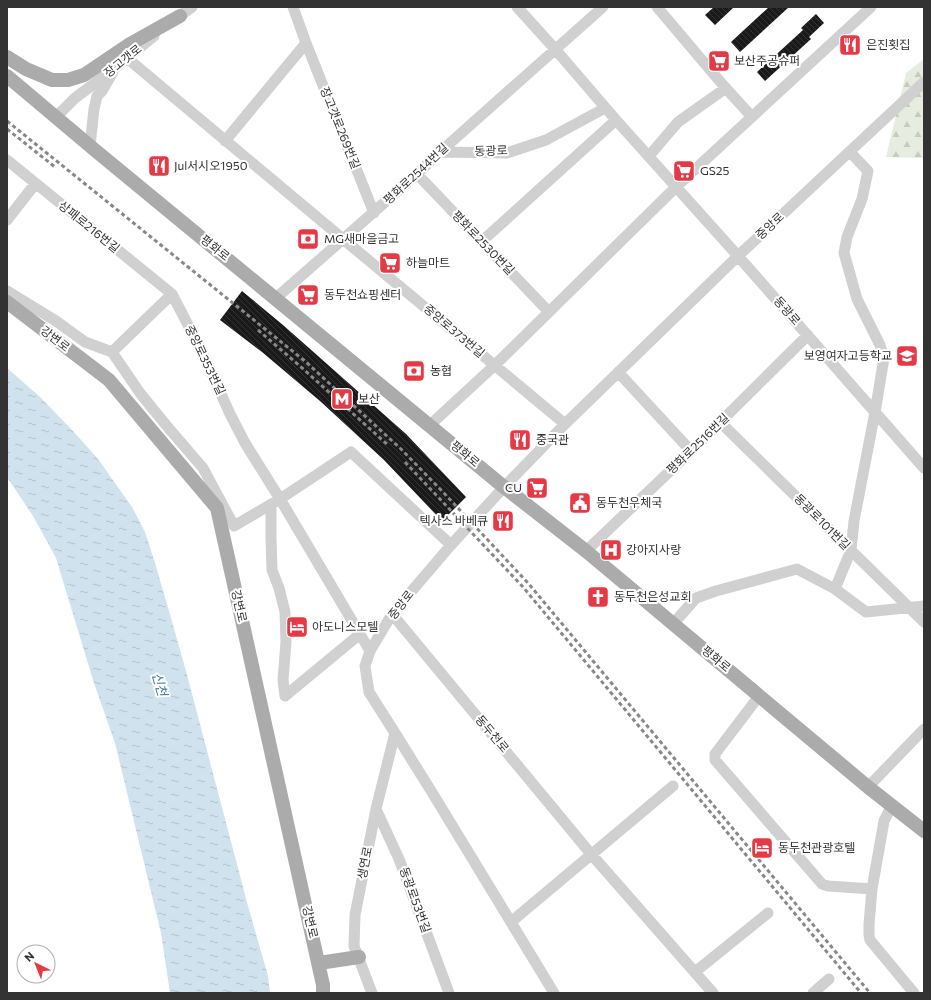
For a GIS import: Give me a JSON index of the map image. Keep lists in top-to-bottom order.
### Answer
{
  "streets": {
    "main road": ["평화로", "강변로"],
    "street": [
      "장고갯로",
      "장고갯로269번길",
      "동광로",
      "평화로2544번길",
      "중앙로",
      "상패로216번길",
      "평화로2530번길",
      "중앙로373번길",
      "중앙로353번길",
      "평화로2516번길",
      "동광로101번길",
      "동두천로",
      "생연로",
      "동광로53번길"
    ]
  },
  "crossings": [
    ["장고갯로", "평화로"],
    ["장고갯로", "중앙로373번길"],
    ["장고갯로269번길", "평화로2544번길"],
    ["동광로", "평화로2544번길"],
    ["동광로", "중앙로"],
    ["동광로", "평화로2516번길"],
    ["평화로2544번길", "평화로2530번길"],
    ["평화로2544번길", "평화로"],
    ["평화로2544번길", "중앙로373번길"],
    ["중앙로", "평화로"],
    ["중앙로", "중앙로373번길"],
    ["중앙로", "중앙로353번길"],
    ["중앙로", "동두천로"],
    ["중앙로", "생연로"],
    ["상패로216번길", "중앙로353번길"],
    ["평화로", "평화로2516번길"],
    ["평화로2516번길", "동광로101번길"],
    ["생연로", "동광로53번길"]
  ],
  "water": ["신천"],
  "places": {
    "restaurant": [
      "은진횟집",
      "Jul서시오1950",
      "중국관",
      "텍사스 바베큐"
    ],
    "supermarket": [
      "보산주공슈퍼",
      "GS25",
      "하늘마트",
      "동두천쇼핑센터",
      "CU"
    ],
    "bank": ["MG새마을금고", "농협"],
    "school or university": ["보영여자고등학교"],
    "metro station": ["보산"],
    "public building": ["동두천우체국"],
    "hospital": ["강아지사랑"],
    "church": ["동두천은성교회"],
    "hotel": ["아도니스모텔", "동두천관광호텔"]
  },
  "north": "top left"
}
